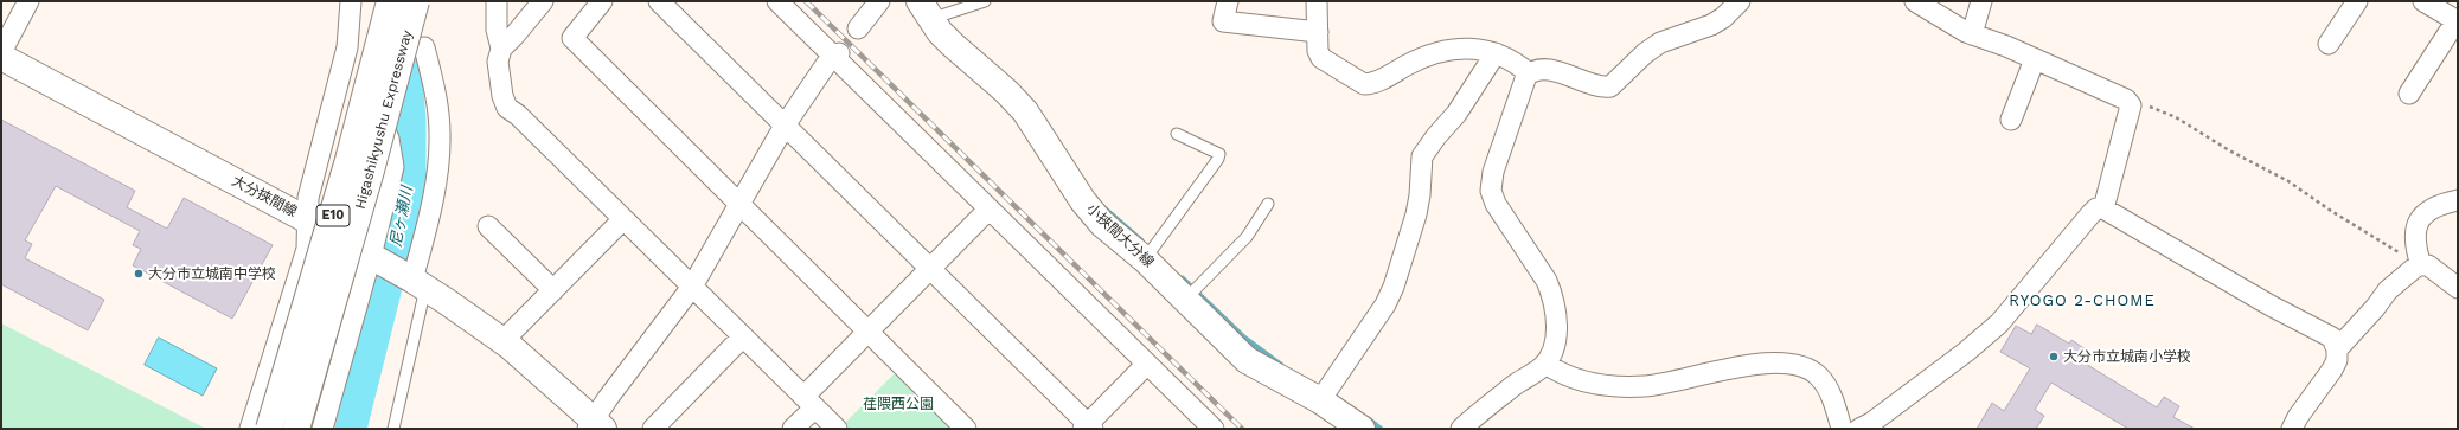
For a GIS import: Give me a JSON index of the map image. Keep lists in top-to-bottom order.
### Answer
{
  "streets": {
    "main road": [
      "Higashikyushu Expressway",
      "大分挾間線",
      "E10",
      "小挾間大分線"
    ]
  },
  "districts": ["RYOGO 2-CHOME"],
  "water": ["尼ヶ瀬川"],
  "parks": ["荏隈西公園"],
  "places": ["大分市立城南中学校", "大分市立城南小学校"]
}
